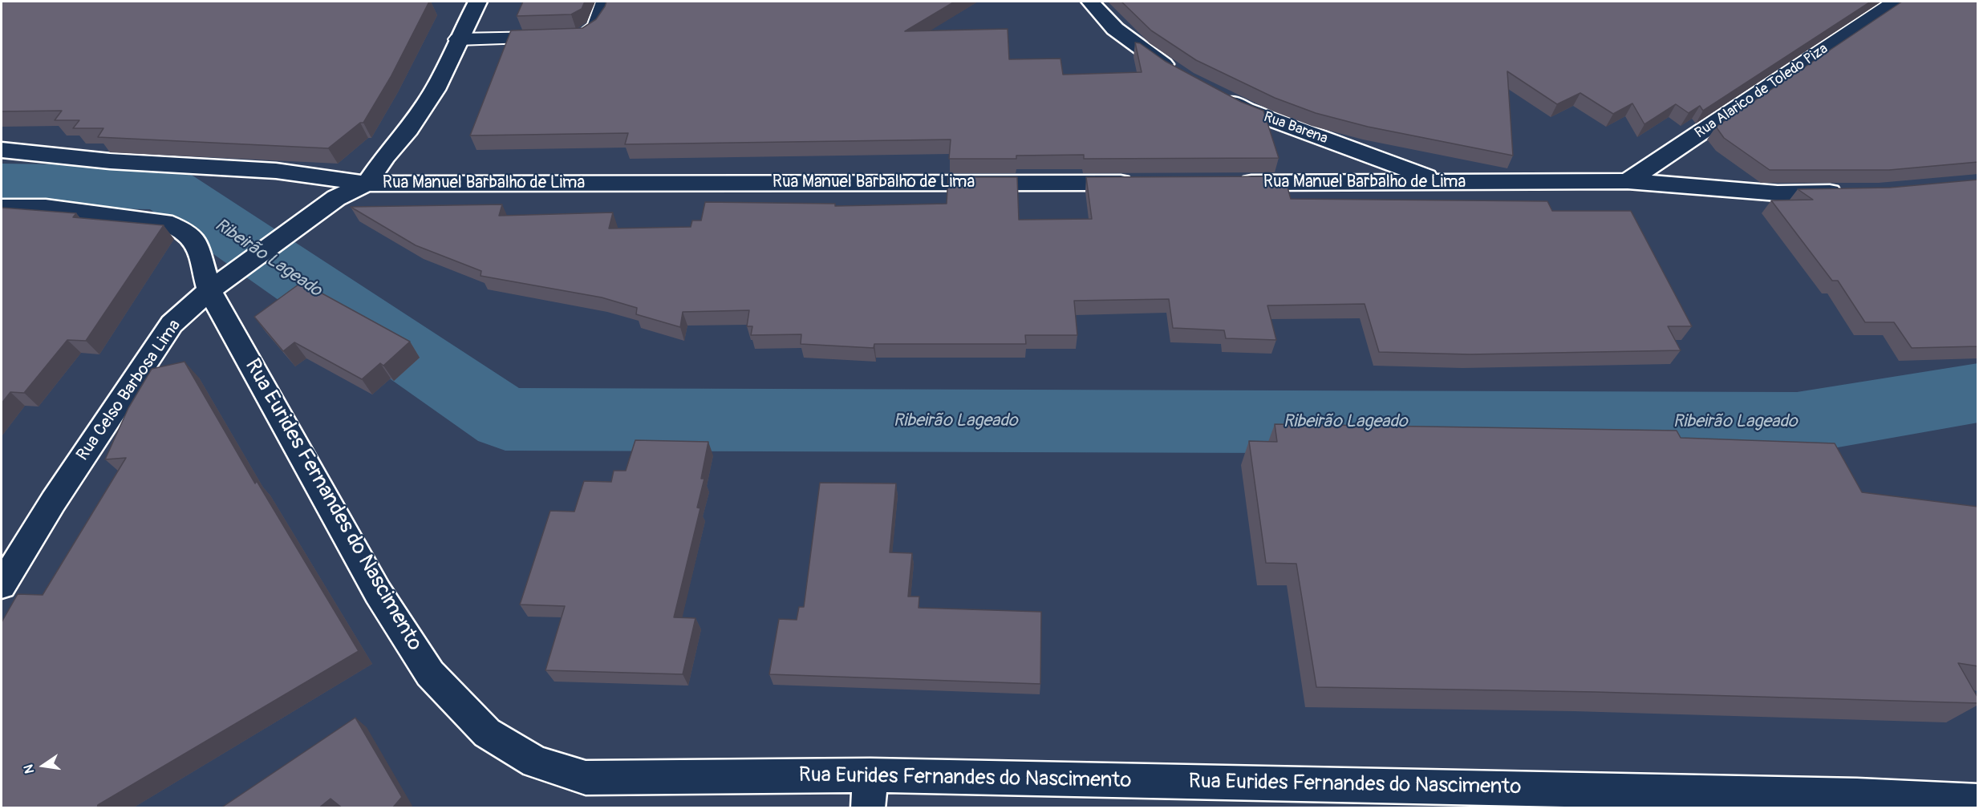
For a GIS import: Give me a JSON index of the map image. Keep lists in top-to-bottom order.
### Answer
{
  "streets": {
    "street": [
      "Rua Alarico de Toledo Piza",
      "Rua Barena",
      "Rua Manuel Barbalho de Lima",
      "Rua Celso Barbosa Lima",
      "Rua Eurides Fernandes do Nascimento"
    ]
  },
  "crossings": [
    ["Rua Alarico de Toledo Piza", "Rua Manuel Barbalho de Lima"],
    ["Rua Barena", "Rua Manuel Barbalho de Lima"],
    ["Rua Manuel Barbalho de Lima", "Rua Celso Barbosa Lima"],
    ["Rua Celso Barbosa Lima", "Rua Eurides Fernandes do Nascimento"]
  ],
  "water": ["Ribeirão Lageado"],
  "north": "left"
}
